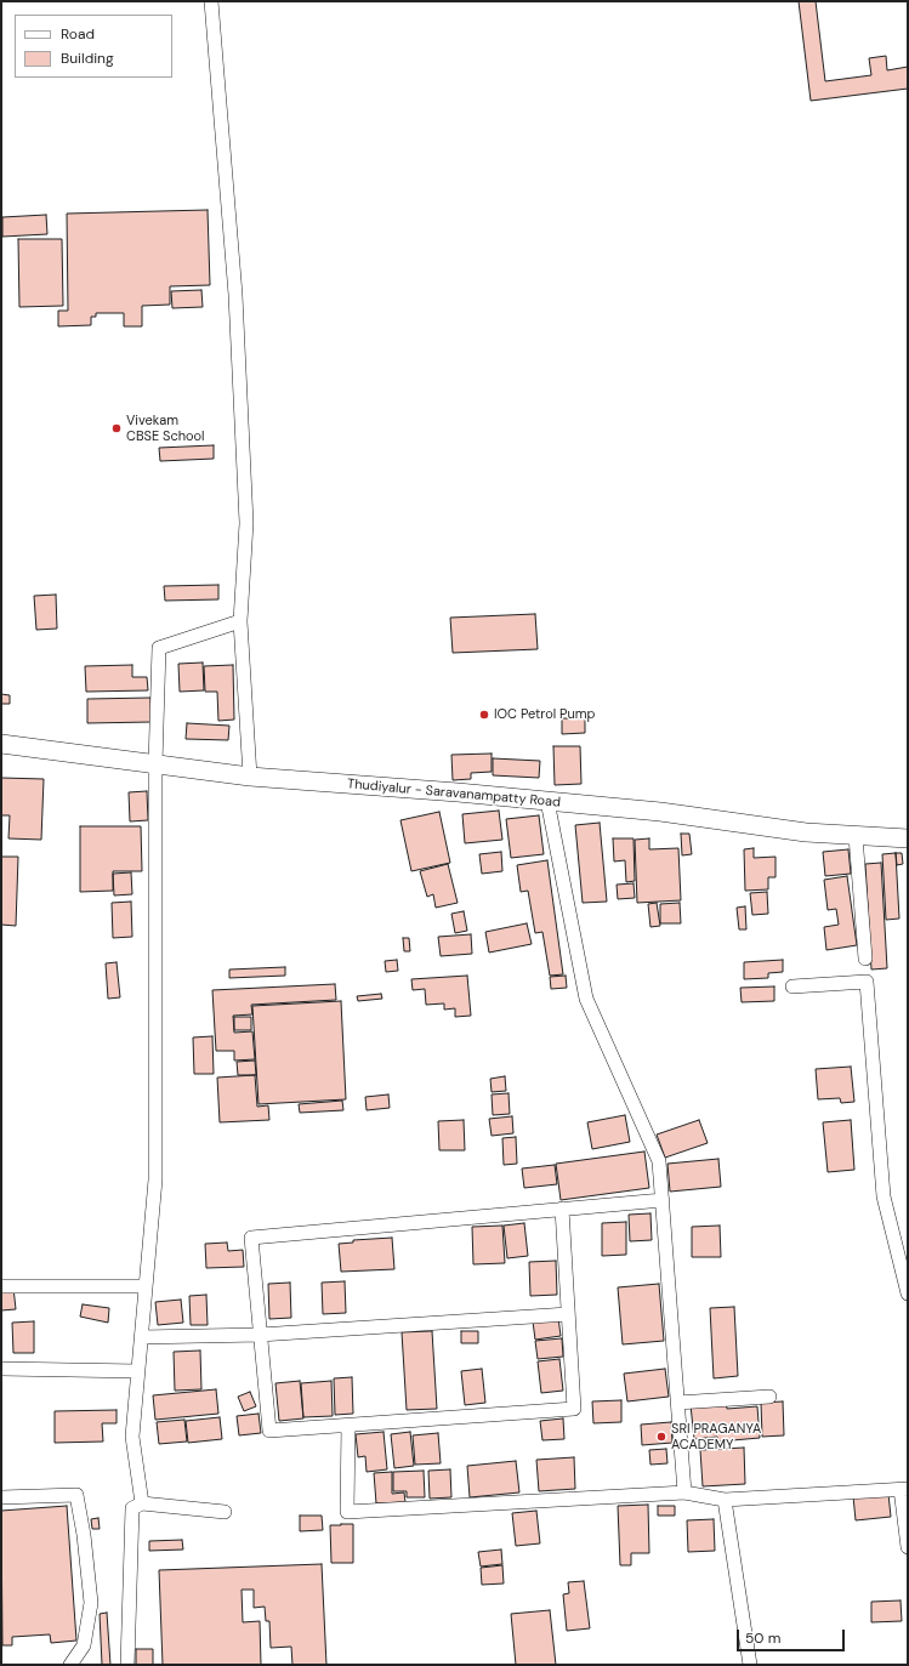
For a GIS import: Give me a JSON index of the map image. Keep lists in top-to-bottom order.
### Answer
{
  "streets": {
    "main road": ["Thudiyalur - Saravanampatty Road"]
  },
  "places": ["Vivekam CBSE School", "IOC Petrol Pump", "SRI PRAGANYA ACADEMY"],
  "legend": ["Road", "Building"],
  "scale_bar": "50 m"
}
